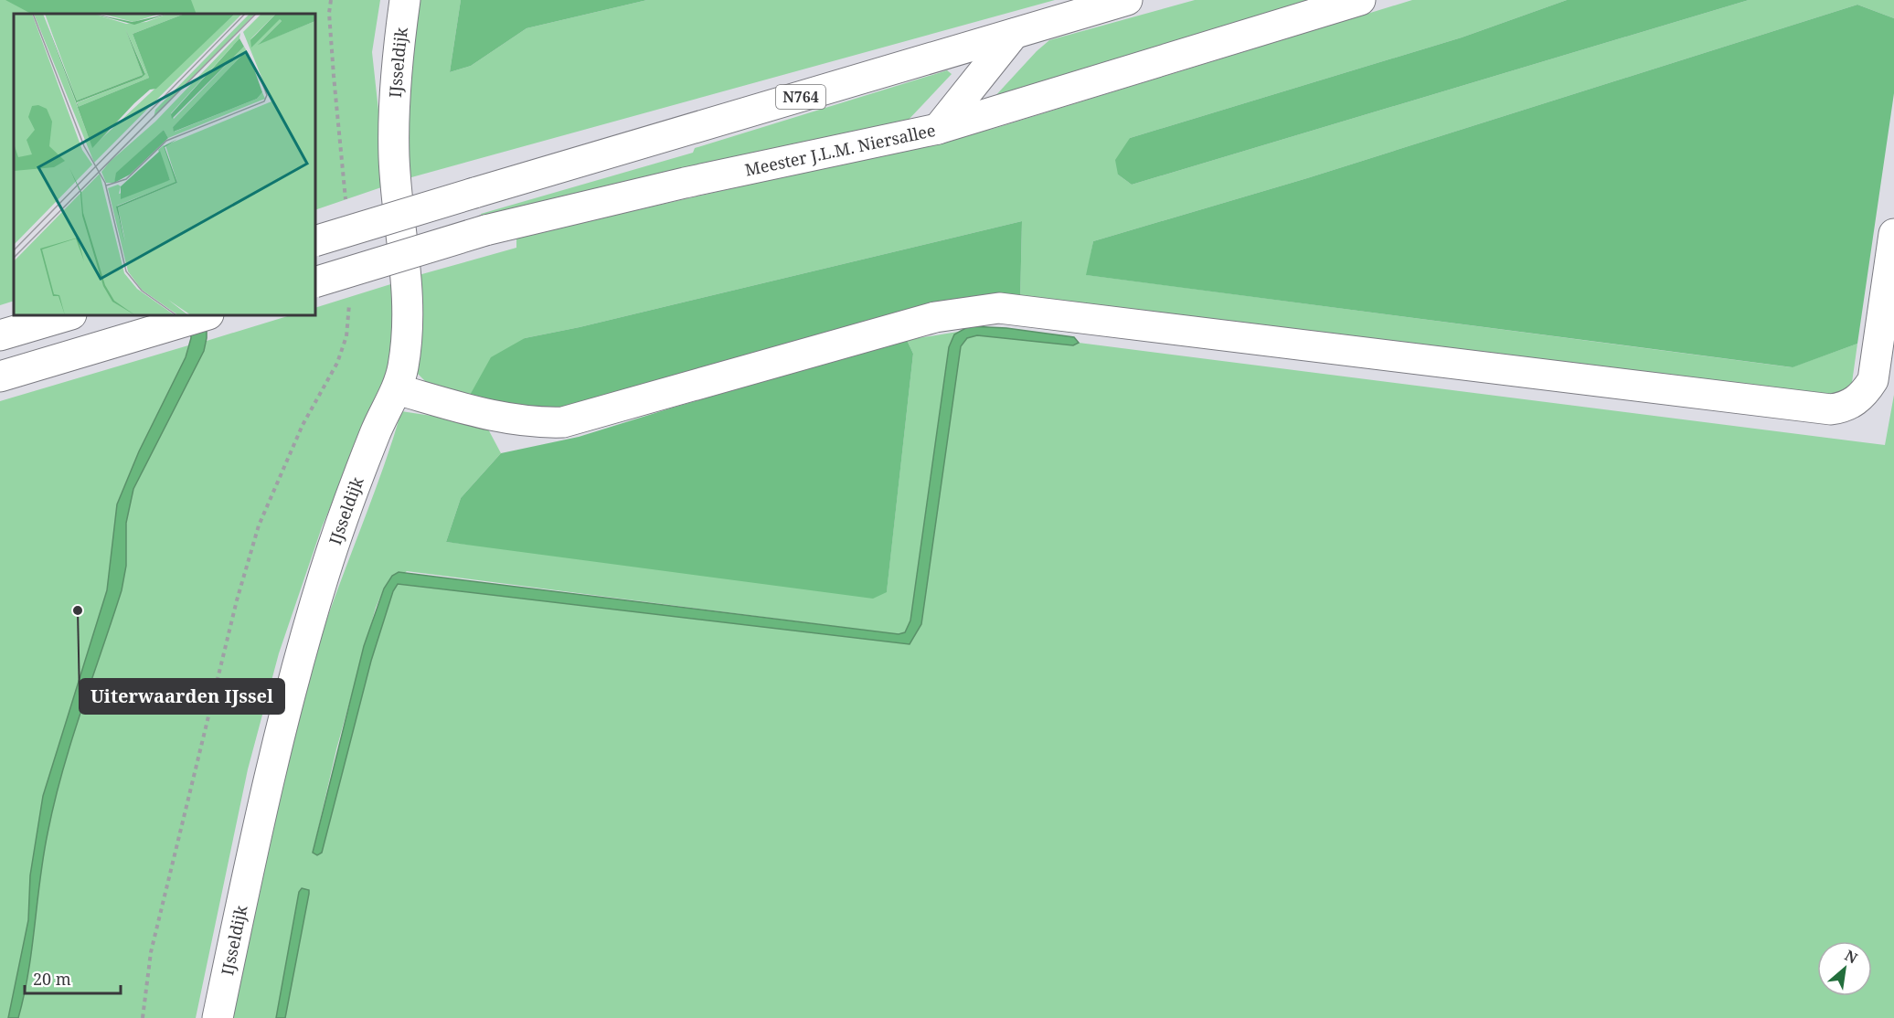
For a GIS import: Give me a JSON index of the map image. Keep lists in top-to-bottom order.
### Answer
{
  "streets": {
    "street": ["IJsseldijk", "N764", "Meester J.L.M. Niersallee"]
  },
  "places": ["Uiterwaarden IJssel"],
  "scale_bar": "20 m",
  "north": "top right"
}
